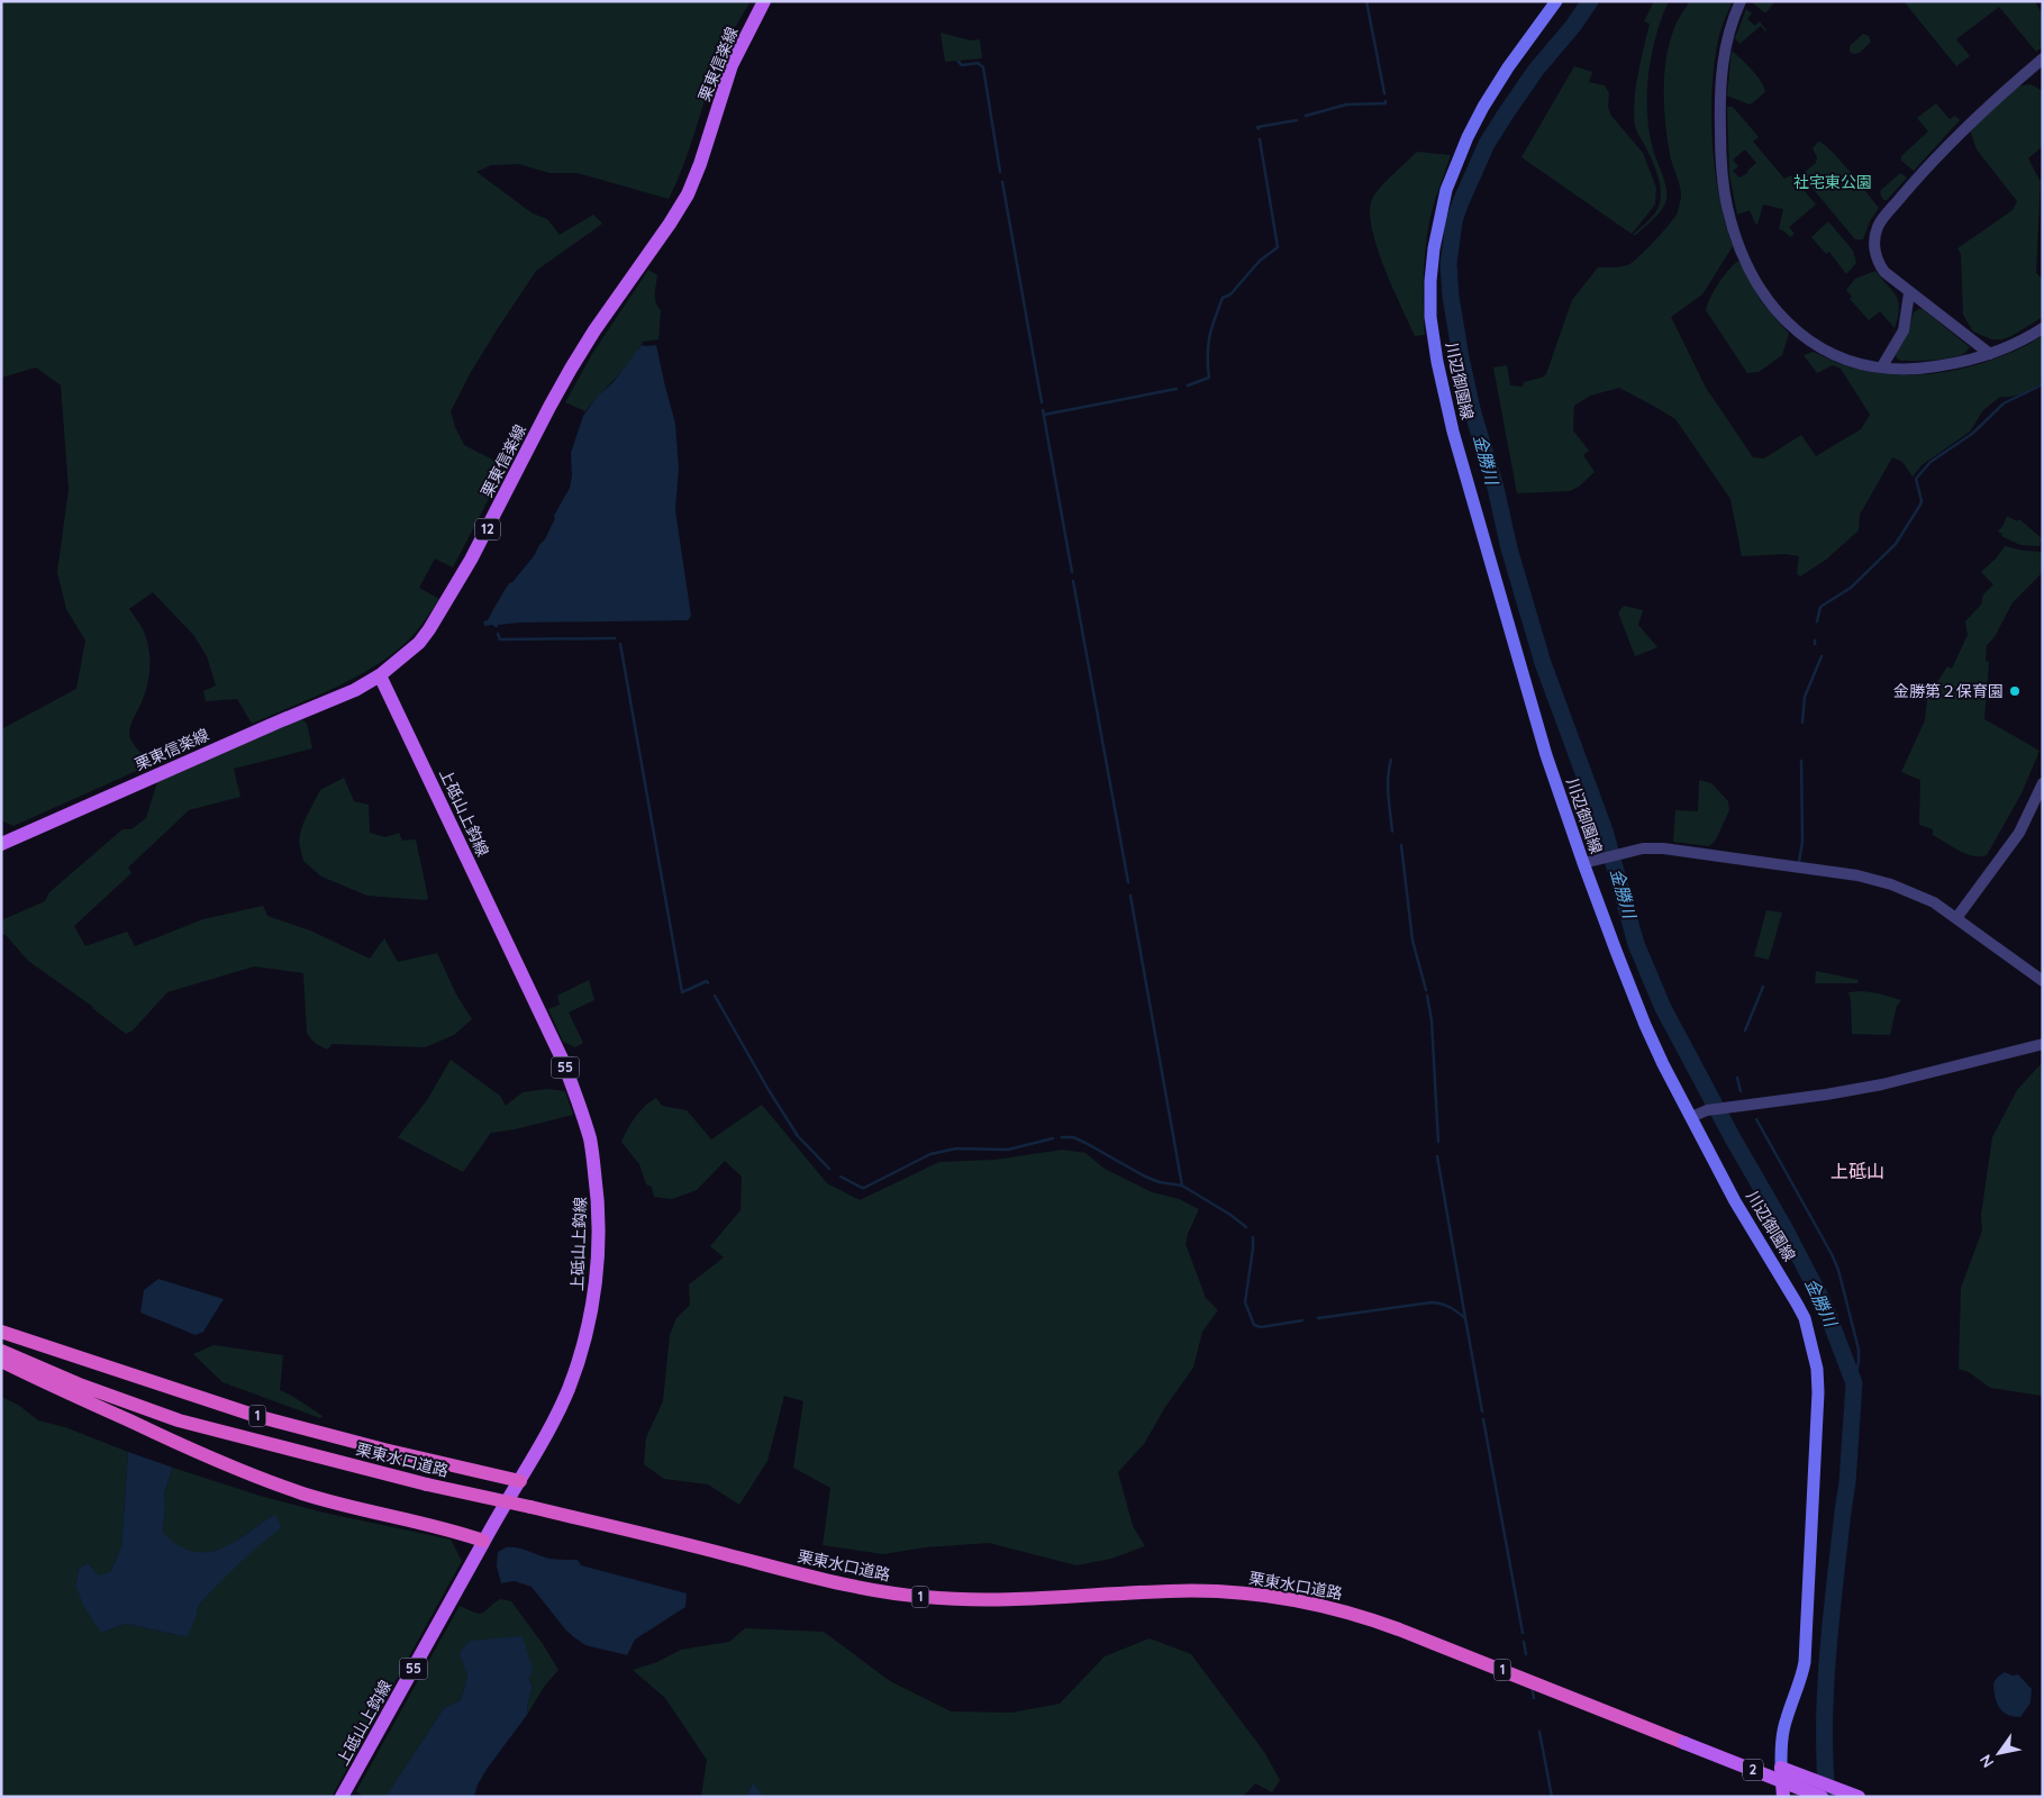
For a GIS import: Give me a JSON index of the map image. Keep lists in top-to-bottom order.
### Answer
{
  "streets": {
    "highway": ["1", "栗東水口道路"],
    "main road": [
      "栗東信楽線",
      "川辺御園線",
      "12",
      "上砥山上鈎線",
      "55",
      "2"
    ]
  },
  "crossings": [
    ["栗東信楽線", "上砥山上鈎線"],
    ["川辺御園線", "2"],
    ["上砥山上鈎線", "1"],
    ["栗東水口道路", "2"]
  ],
  "districts": ["上砥山"],
  "water": ["金勝川"],
  "parks": ["社宅東公園"],
  "places": ["金勝第２保育園"],
  "north": "bottom left"
}
